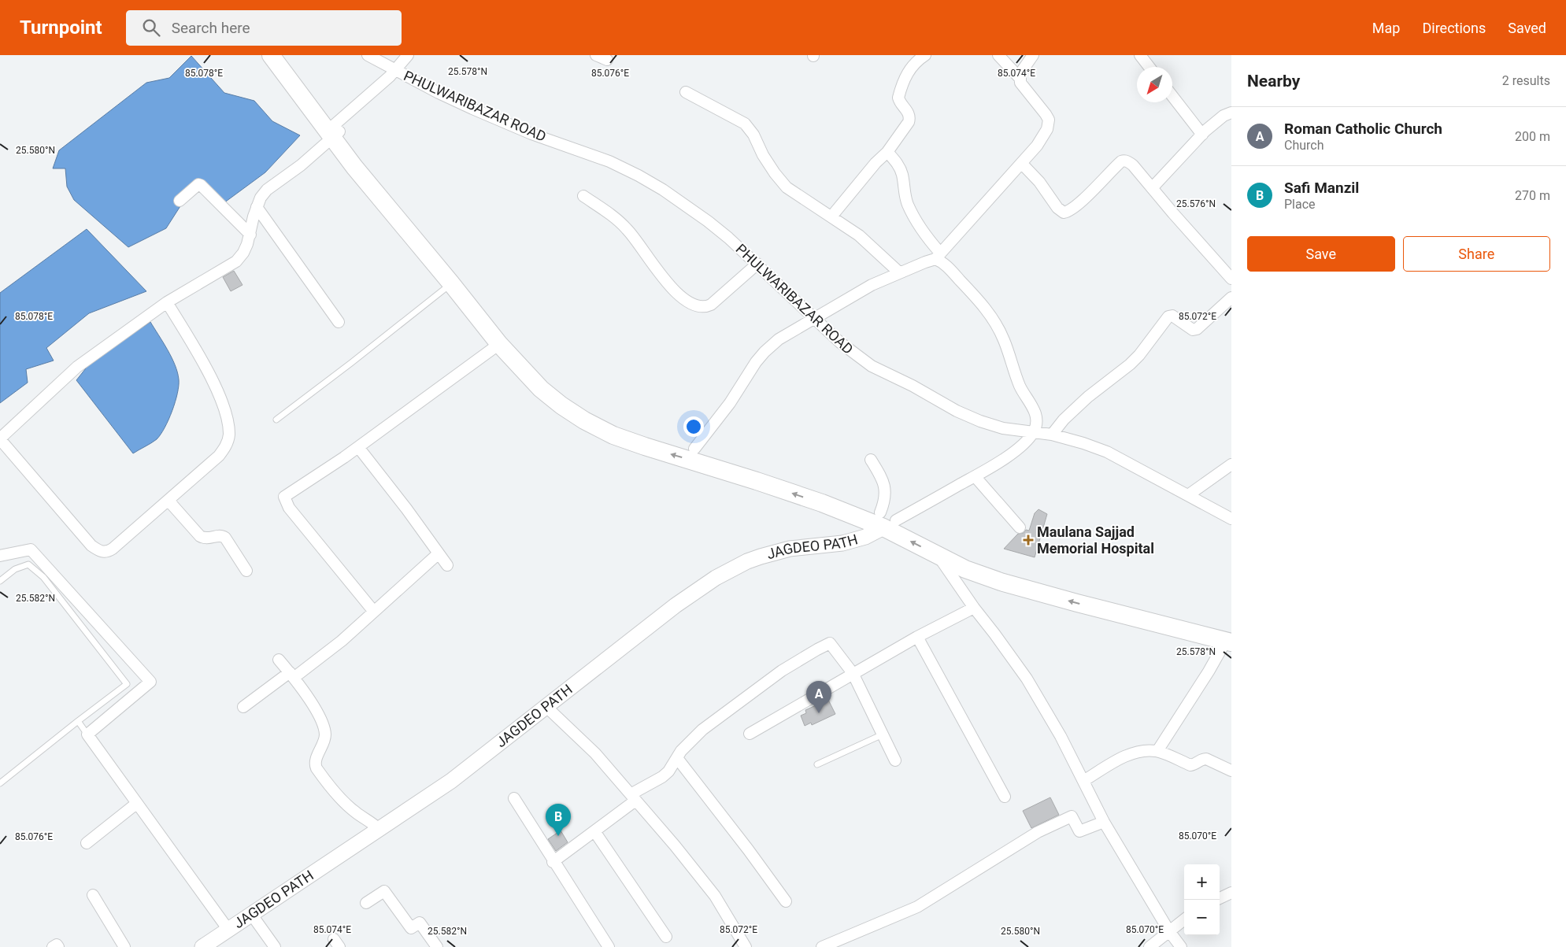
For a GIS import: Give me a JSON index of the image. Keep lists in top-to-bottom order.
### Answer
{
  "streets": {
    "main road": ["JAGDEO PATH"],
    "street": ["PHULWARIBAZAR ROAD"]
  },
  "places": {
    "health": ["Maulana Sajjad Memorial Hospital"]
  },
  "north": "bottom left",
  "page": {
    "header": "Turnpoint",
    "search": "Search here",
    "nav": ["Map", "Directions", "Saved"],
    "heading": ["Nearby", "2 results"],
    "list": [
      {
        "mark": "A",
        "name": "Roman Catholic Church",
        "note": "Church",
        "value": "200 m"
      },
      {
        "mark": "B",
        "name": "Safi Manzil",
        "note": "Place",
        "value": "270 m"
      }
    ],
    "buttons": ["Save", "Share"],
    "pins": ["A", "B"],
    "map_buttons": ["+", "−"]
  },
  "coordinates": [
    "25.578°N",
    "85.078°E",
    "85.076°E",
    "85.074°E",
    "25.580°N",
    "25.576°N",
    "85.072°E",
    "25.582°N",
    "85.070°E"
  ]
}
